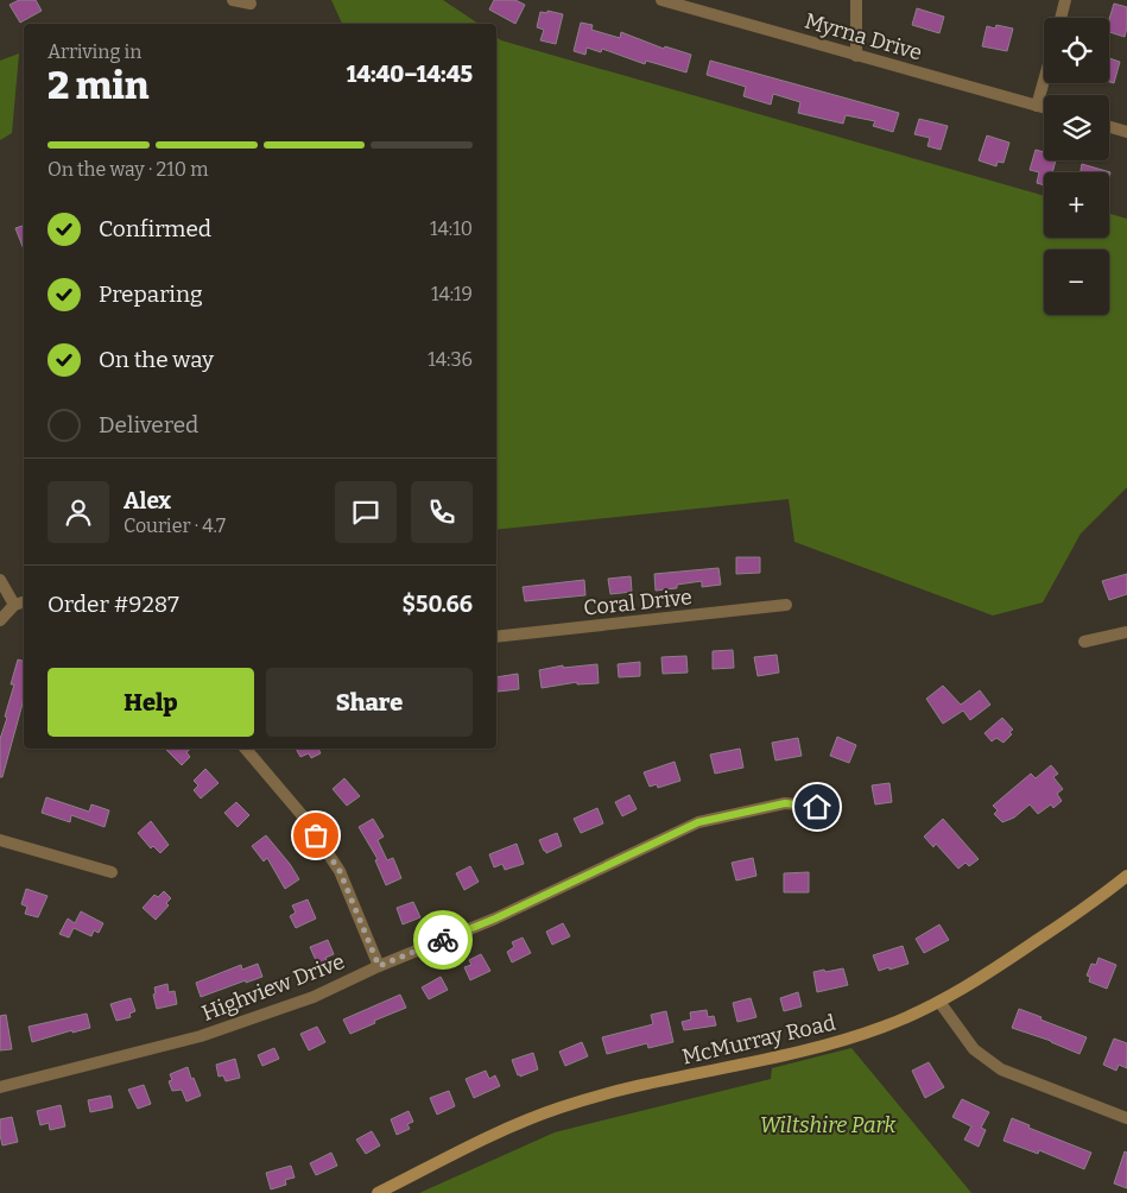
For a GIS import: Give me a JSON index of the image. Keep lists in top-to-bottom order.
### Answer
{
  "streets": {
    "main road": ["McMurray Road"],
    "street": ["Myrna Drive", "Coral Drive", "Highview Drive"]
  },
  "parks": ["Wiltshire Park"],
  "page": {
    "map_buttons": ["+", "−"],
    "heading": ["2 min", "Arriving in", "14:40–14:45"],
    "panel": [
      "Alex",
      "Courier · 4.7",
      "Order #9287",
      "$50.66"
    ],
    "bar": "On the way · 210 m",
    "list": [
      ["Confirmed", "14:10"],
      ["Preparing", "14:19"],
      ["On the way", "14:36"],
      "Delivered"
    ],
    "buttons": ["Help", "Share"]
  }
}
